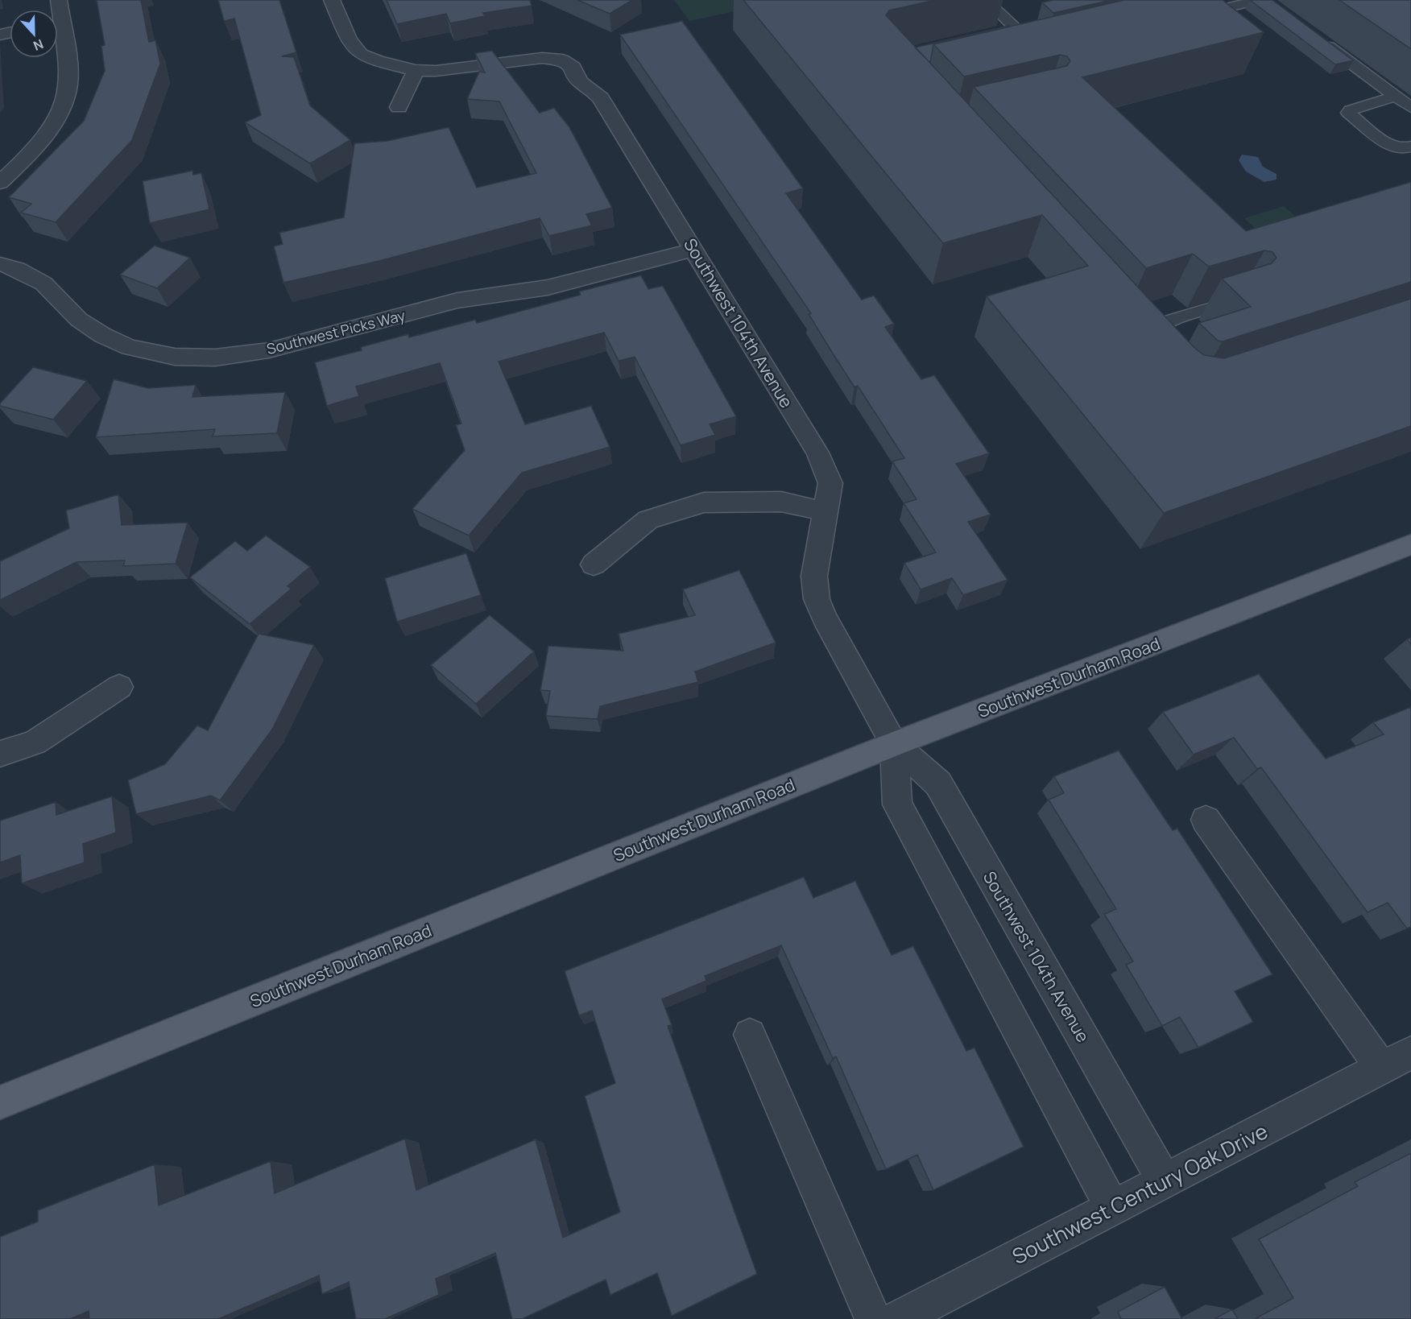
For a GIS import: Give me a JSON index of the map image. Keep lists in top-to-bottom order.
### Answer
{
  "streets": {
    "main road": ["Southwest Durham Road"],
    "street": ["Southwest 104th Avenue", "Southwest Picks Way", "Southwest Century Oak Drive"]
  },
  "crossings": [
    ["Southwest 104th Avenue", "Southwest Picks Way"],
    ["Southwest 104th Avenue", "Southwest Durham Road"],
    ["Southwest 104th Avenue", "Southwest Century Oak Drive"]
  ],
  "north": "bottom"
}
